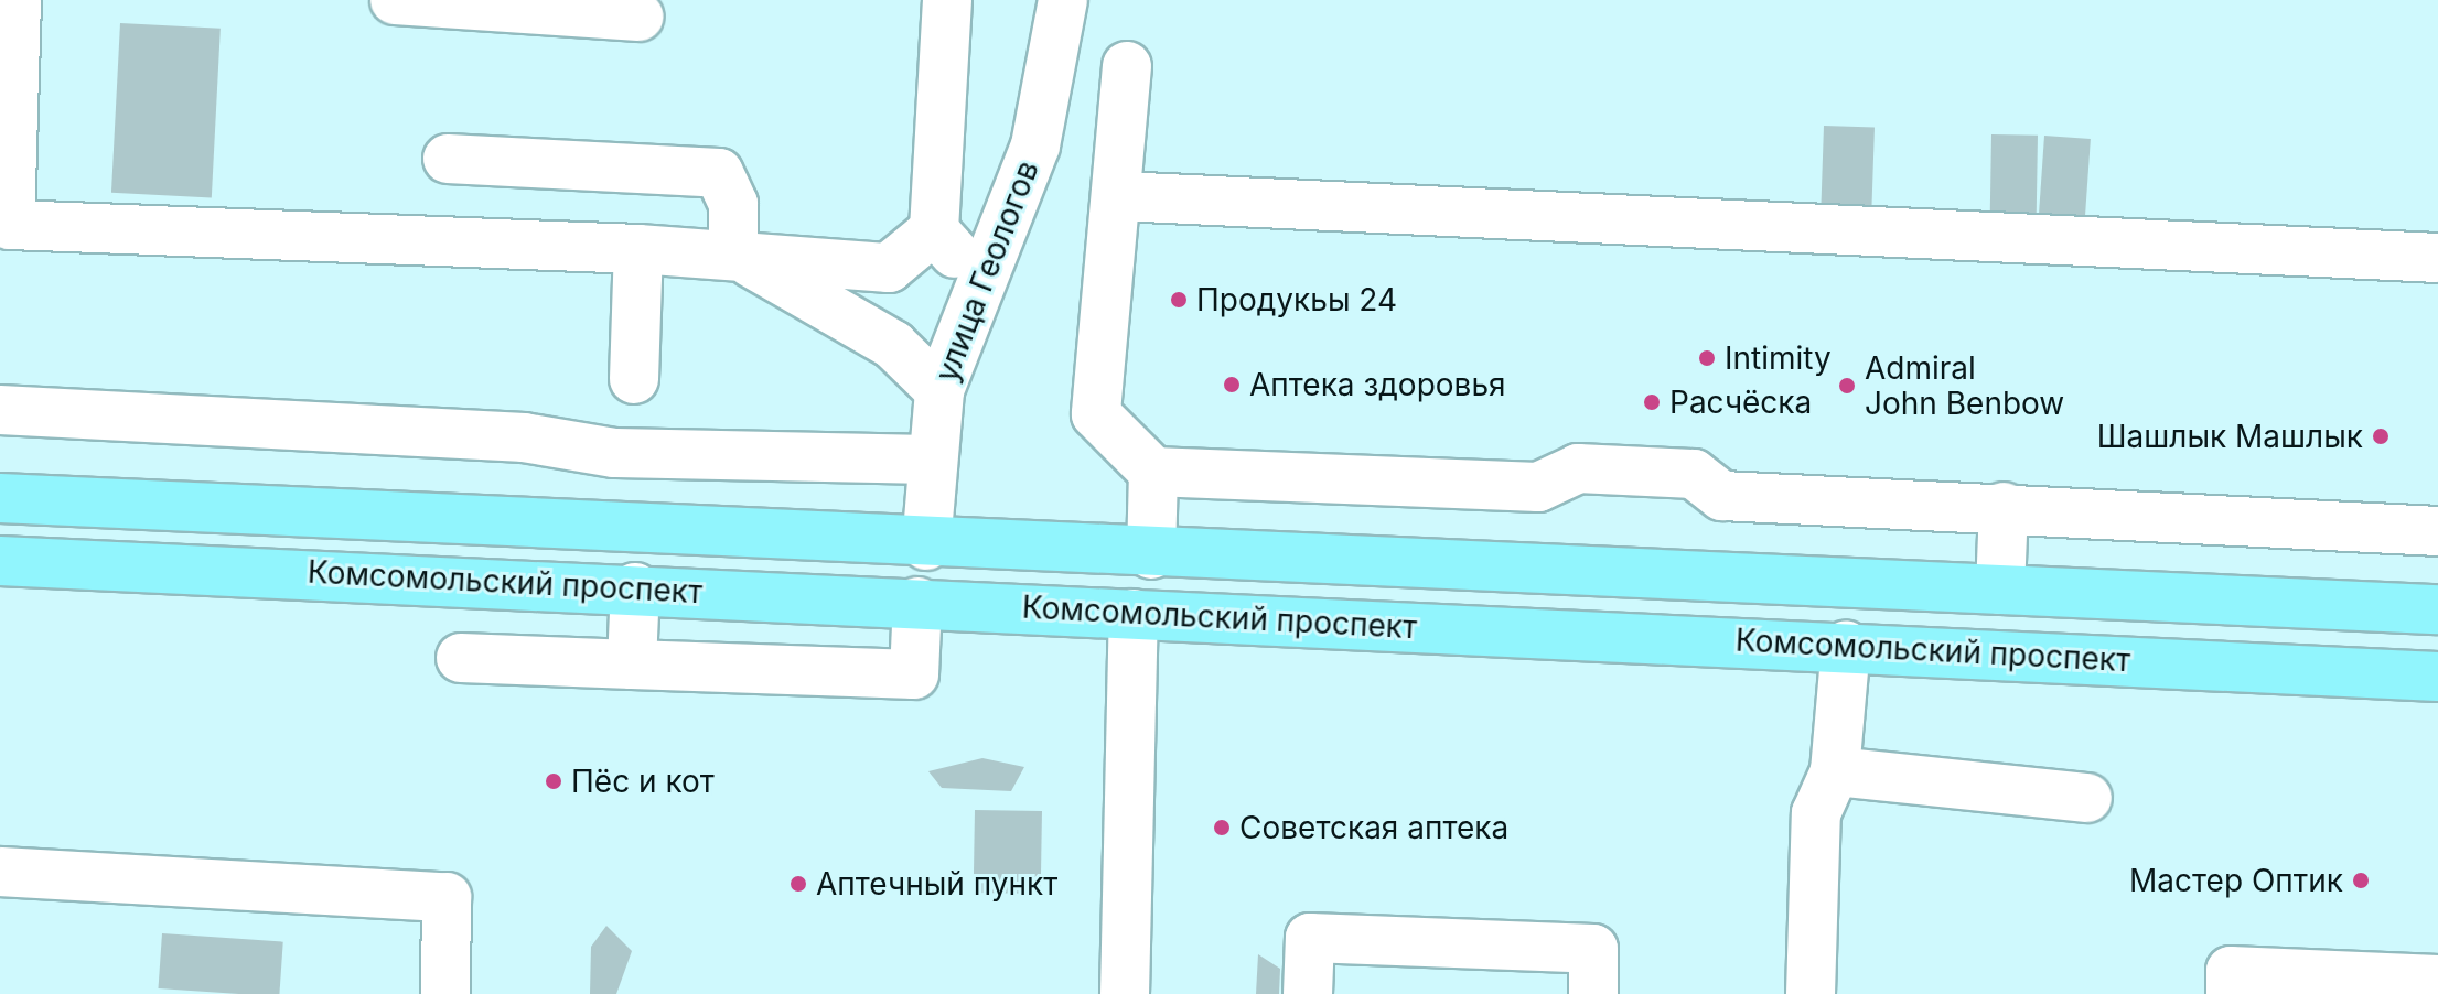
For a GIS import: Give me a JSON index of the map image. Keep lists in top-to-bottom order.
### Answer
{
  "streets": {
    "main road": ["Комсомольский проспект"],
    "street": ["улица Геологов"]
  },
  "crossings": [
    ["улица Геологов", "Комсомольский проспект"]
  ],
  "places": [
    "Продукьы 24",
    "Intimity",
    "Аптека здоровья",
    "Admiral John Benbow",
    "Расчёска",
    "Шашлык Машлык",
    "Пёс и кот",
    "Советская аптека",
    "Мастер Оптик",
    "Аптечный пункт"
  ]
}
